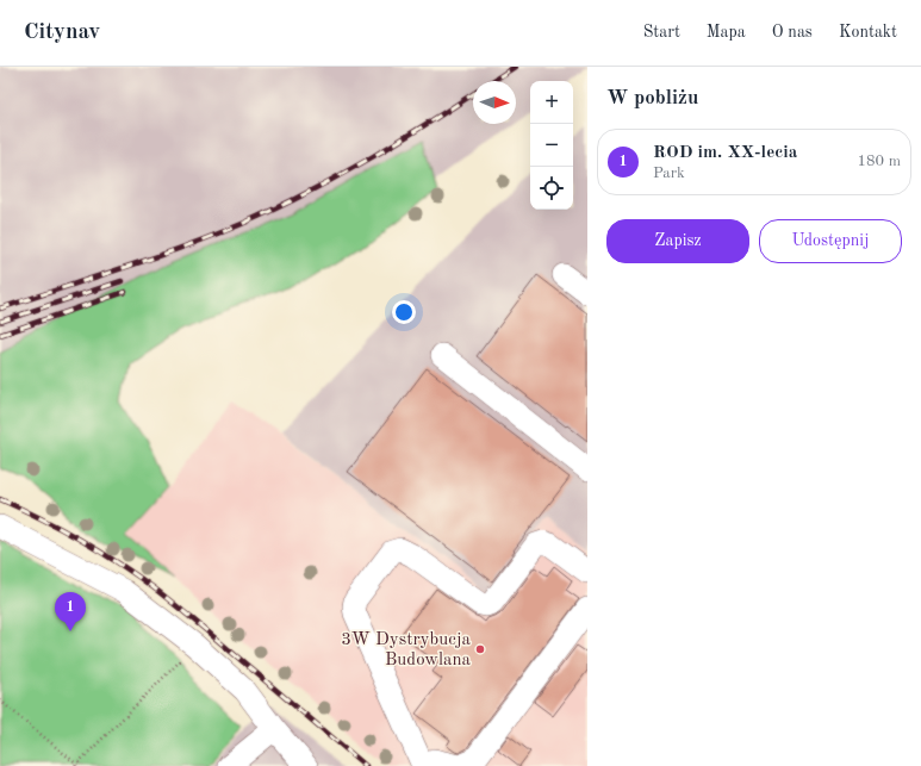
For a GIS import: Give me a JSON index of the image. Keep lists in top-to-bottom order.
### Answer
{
  "places": ["3W Dystrybucja Budowlana"],
  "north": "right",
  "page": {
    "header": "Citynav",
    "nav": [
      "Start",
      "Mapa",
      "O nas",
      "Kontakt"
    ],
    "heading": "W pobliżu",
    "map_buttons": ["+", "−"],
    "list": [
      {
        "mark": "1",
        "name": "ROD im. XX-lecia",
        "note": "Park",
        "value": "180 m"
      }
    ],
    "buttons": ["Zapisz", "Udostępnij"],
    "pins": "1"
  }
}
